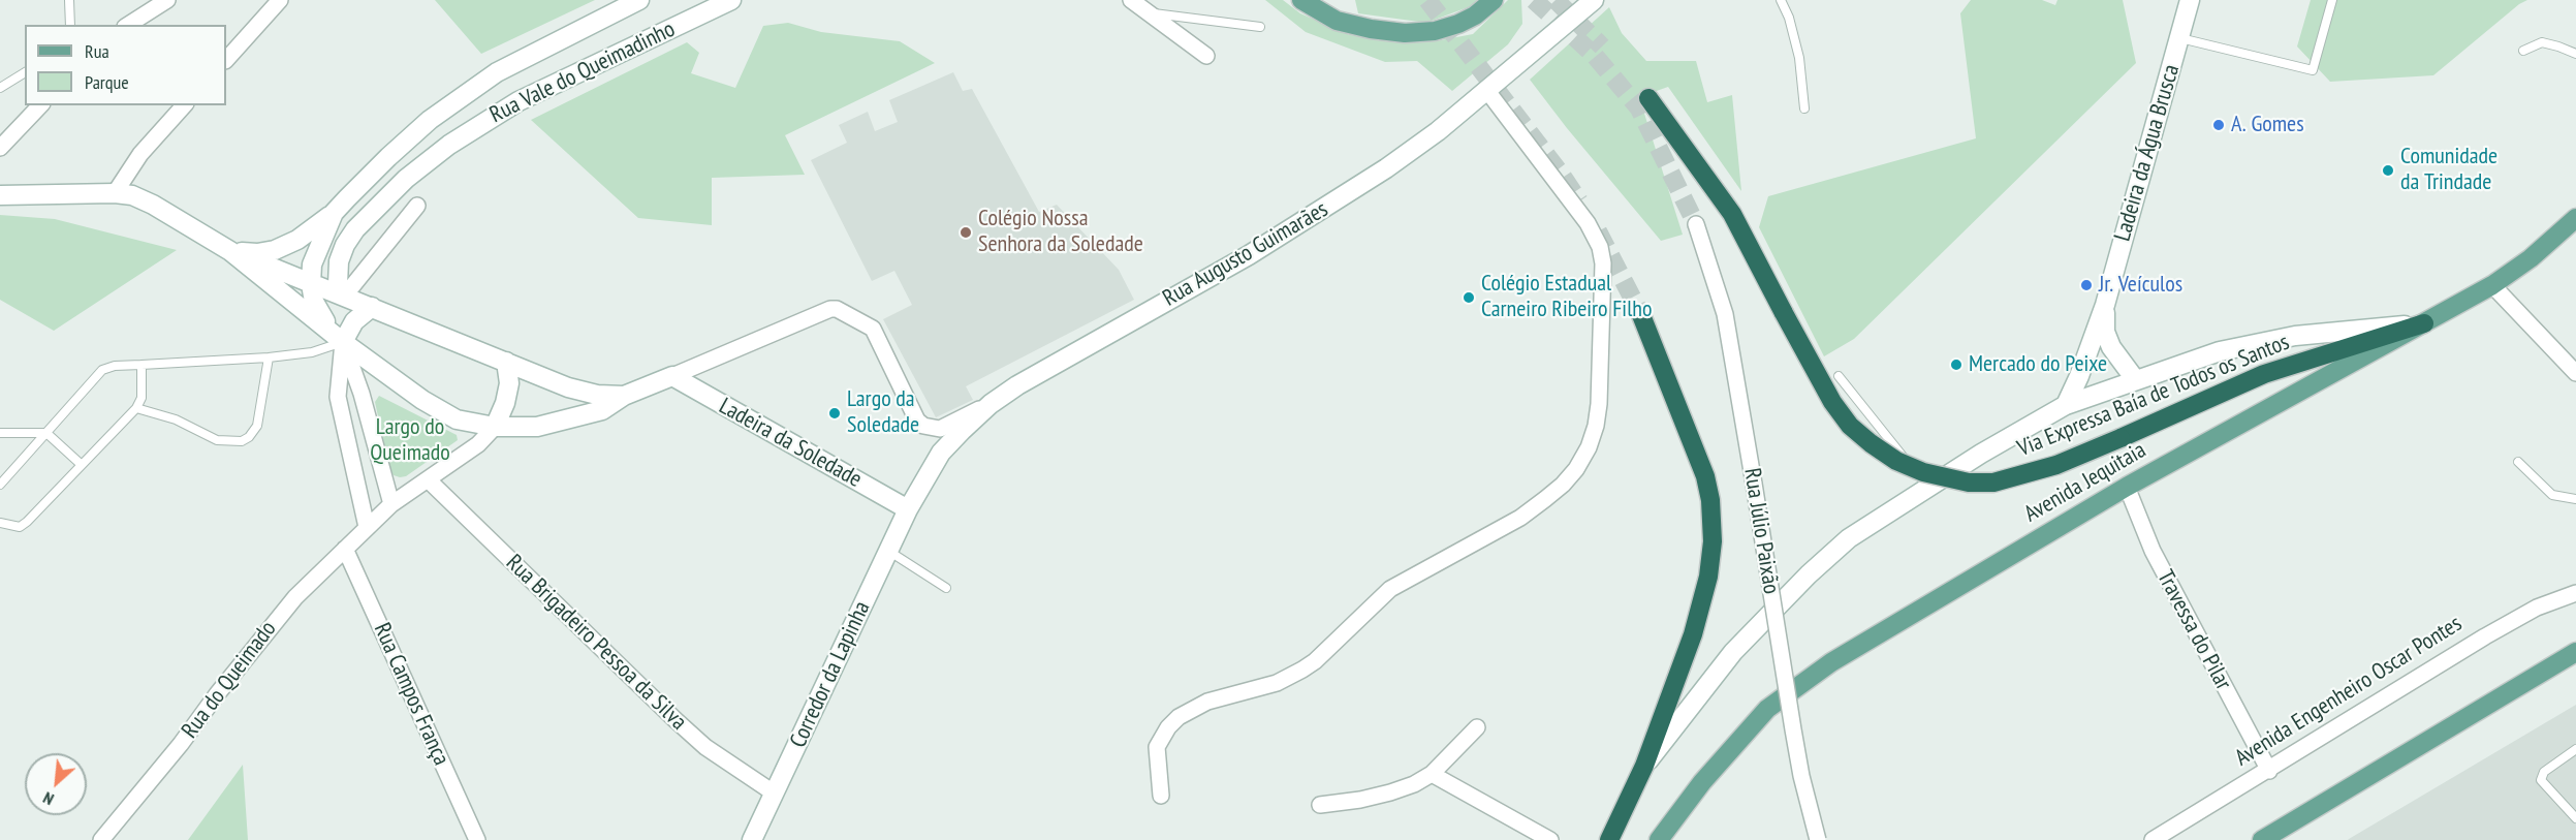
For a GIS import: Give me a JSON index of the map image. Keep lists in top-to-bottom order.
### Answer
{
  "streets": {
    "highway": ["Via Expressa Baía de Todos os Santos"],
    "main road": [
      "Rua Vale do Queimadinho",
      "Ladeira da Água Brusca",
      "Rua Augusto Guimarães",
      "Ladeira da Soledade",
      "Avenida Jequitaia",
      "Corredor da Lapinha"
    ],
    "street": [
      "Rua Júlio Paixão",
      "Travessa do Pilar",
      "Rua Brigadeiro Pessoa da Silva",
      "Rua do Queimado",
      "Avenida Engenheiro Oscar Pontes",
      "Rua Campos França"
    ]
  },
  "crossings": [
    ["Rua Augusto Guimarães", "Ladeira da Soledade"],
    ["Rua Augusto Guimarães", "Corredor da Lapinha"],
    ["Via Expressa Baía de Todos os Santos", "Avenida Jequitaia"],
    ["Ladeira da Soledade", "Corredor da Lapinha"],
    ["Avenida Jequitaia", "Travessa do Pilar"],
    ["Travessa do Pilar", "Avenida Engenheiro Oscar Pontes"],
    ["Rua Brigadeiro Pessoa da Silva", "Corredor da Lapinha"],
    ["Rua do Queimado", "Rua Campos França"]
  ],
  "parks": ["Largo do Queimado"],
  "places": [
    "A. Gomes",
    "Comunidade da Trindade",
    "Colégio Nossa Senhora da Soledade",
    "Jr. Veículos",
    "Colégio Estadual Carneiro Ribeiro Filho",
    "Mercado do Peixe",
    "Largo da Soledade"
  ],
  "legend": ["Rua", "Parque"],
  "north": "bottom left"
}
